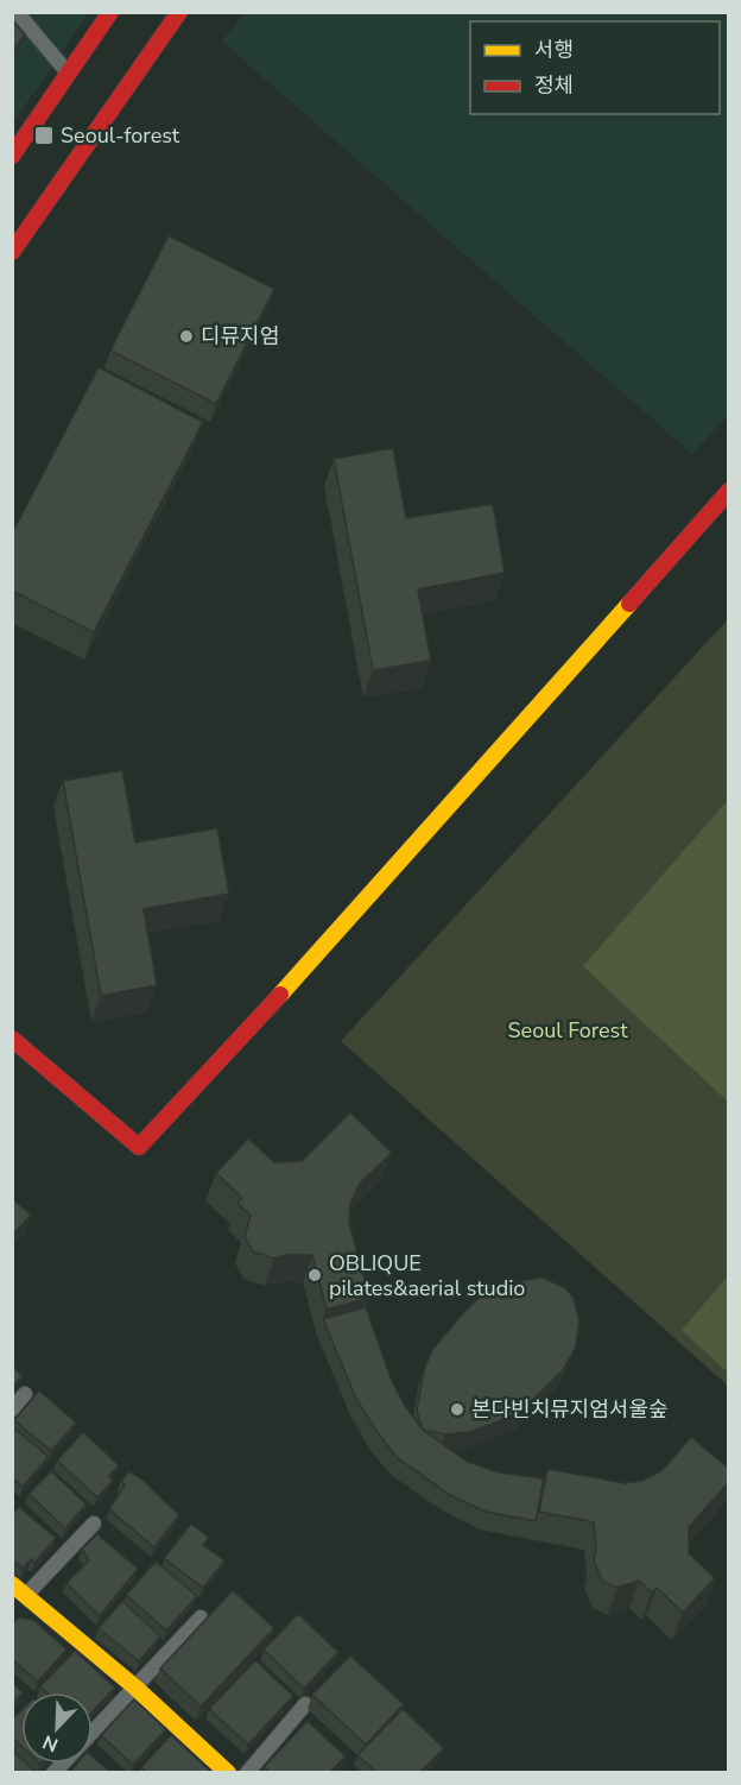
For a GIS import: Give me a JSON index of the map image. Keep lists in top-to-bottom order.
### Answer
{
  "parks": ["Seoul Forest"],
  "places": {
    "transit": ["Seoul-forest"],
    "other": ["디뮤지엄", "OBLIQUE pilates&aerial studio", "본다빈치뮤지엄서울숲"]
  },
  "legend": ["서행", "정체"],
  "north": "bottom left"
}
